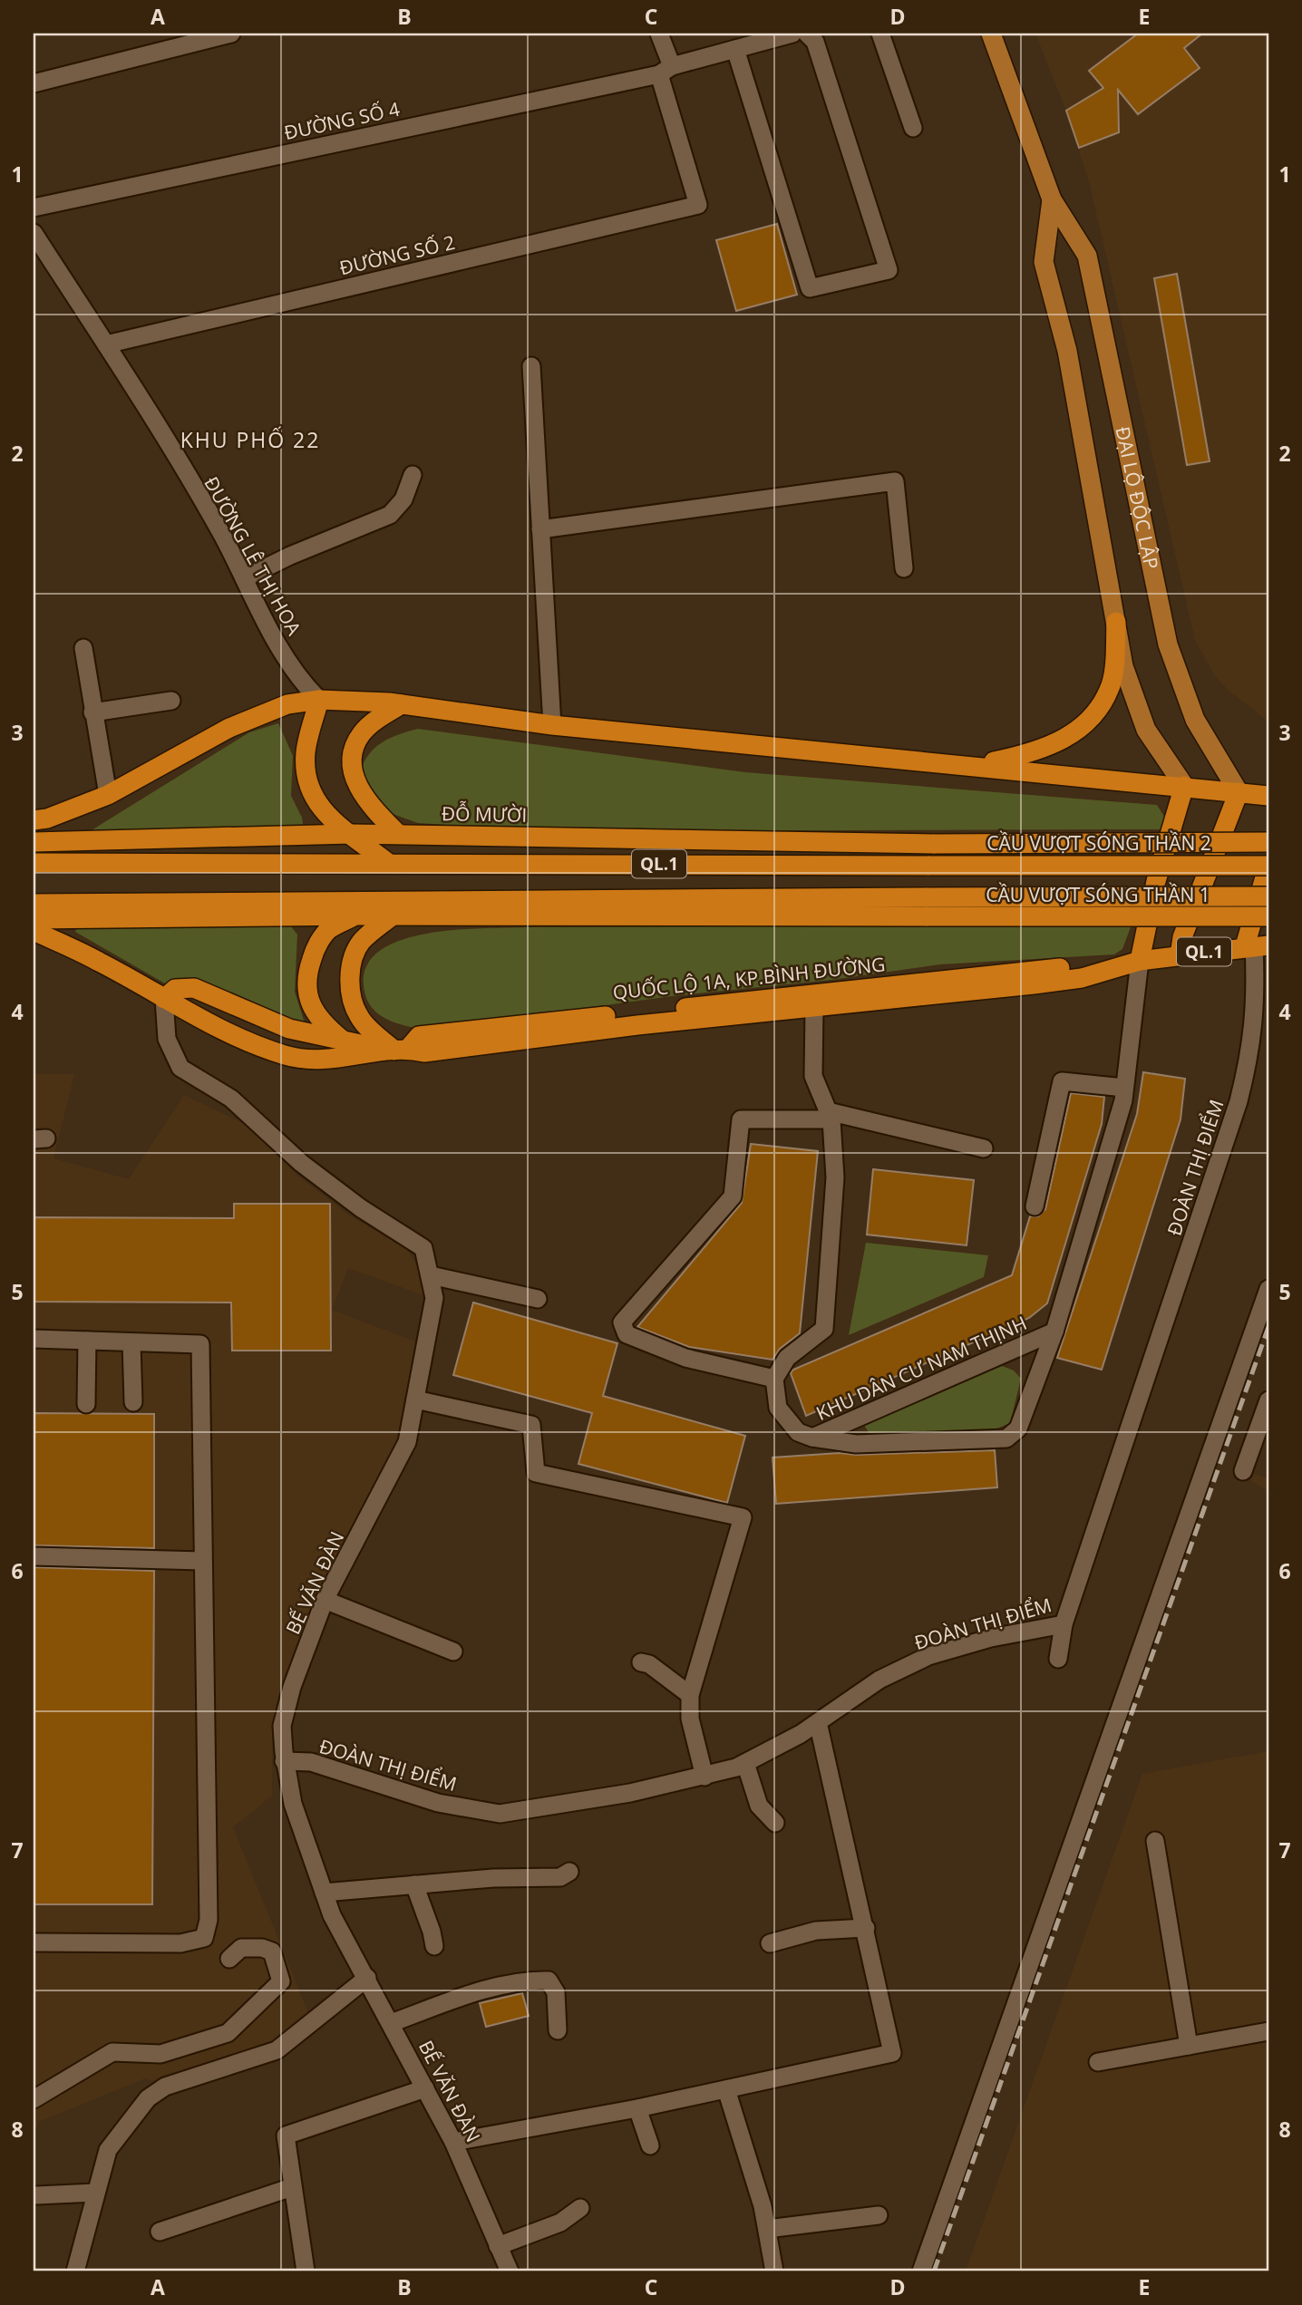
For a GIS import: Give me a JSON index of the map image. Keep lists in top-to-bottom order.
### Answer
{
  "streets": {
    "highway": [
      "ĐỖ MƯỜI",
      "CẦU VƯỢT SÓNG THẦN 2",
      "QL.1",
      "CẦU VƯỢT SÓNG THẦN 1",
      "QUỐC LỘ 1A, KP.BÌNH ĐƯỜNG"
    ],
    "main road": ["ĐẠI LỘ ĐỘC LẬP"],
    "street": [
      "ĐƯỜNG SỐ 4",
      "ĐƯỜNG SỐ 2",
      "ĐƯỜNG LÊ THỊ HOA",
      "ĐOÀN THỊ ĐIỂM",
      "KHU DÂN CƯ NAM THỊNH",
      "BẾ VĂN ĐÀN"
    ]
  },
  "crossings": [
    ["ĐƯỜNG SỐ 4", "ĐƯỜNG SỐ 2"],
    ["ĐƯỜNG SỐ 2", "ĐƯỜNG LÊ THỊ HOA"],
    ["ĐỖ MƯỜI", "CẦU VƯỢT SÓNG THẦN 2"],
    ["CẦU VƯỢT SÓNG THẦN 2", "QL.1"],
    ["QL.1", "CẦU VƯỢT SÓNG THẦN 1"],
    ["QL.1", "ĐOÀN THỊ ĐIỂM"],
    ["QL.1", "KHU DÂN CƯ NAM THỊNH"],
    ["ĐOÀN THỊ ĐIỂM", "BẾ VĂN ĐÀN"]
  ],
  "districts": ["KHU PHỐ 22"],
  "grid": {
    "columns": [
      "A",
      "B",
      "C",
      "D",
      "E"
    ],
    "rows": [
      "1",
      "2",
      "3",
      "4",
      "5",
      "6",
      "7",
      "8"
    ]
  }
}
